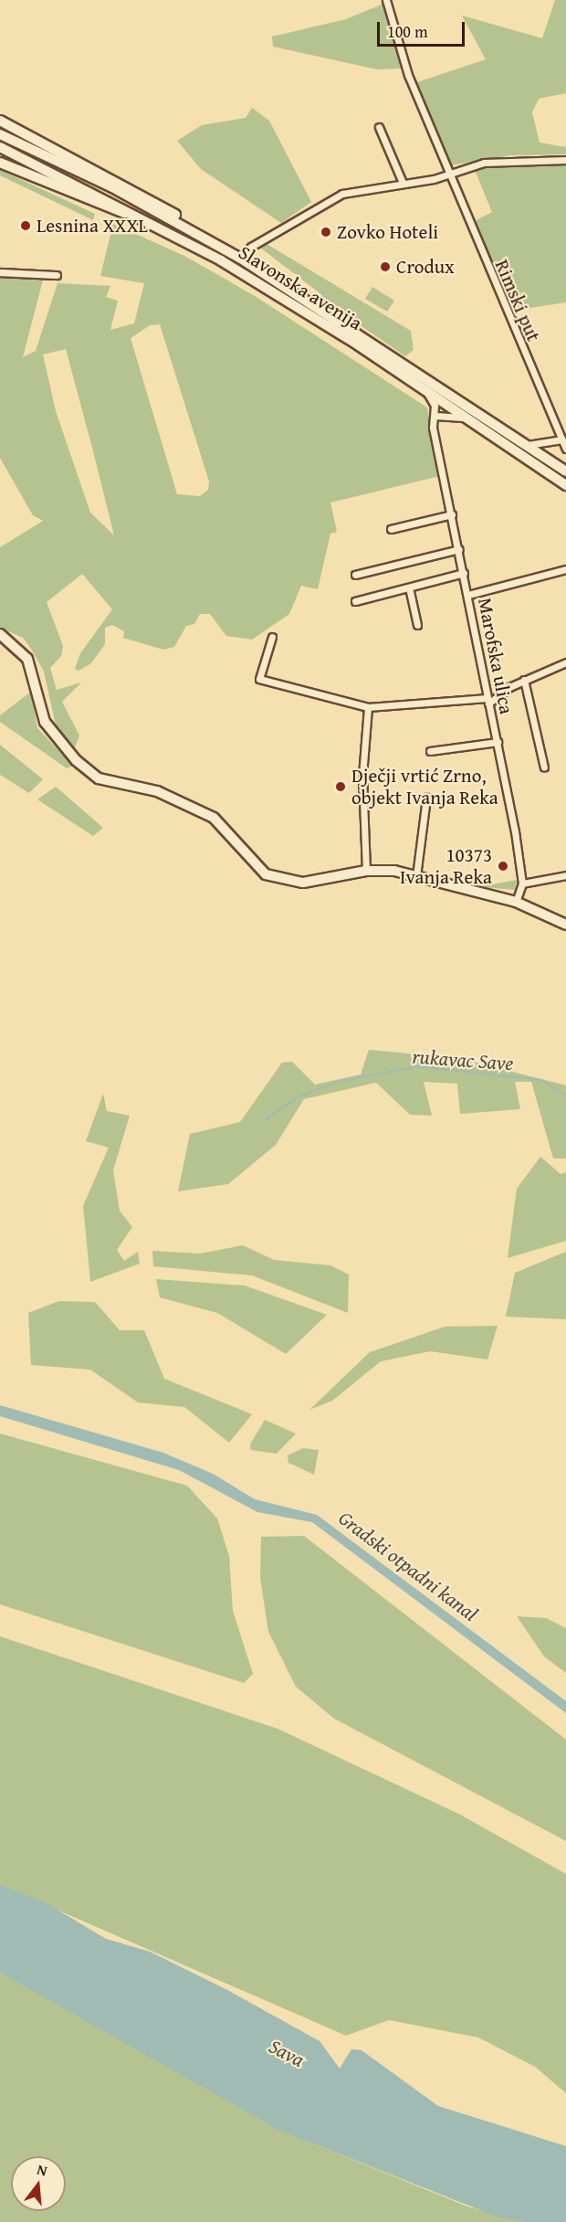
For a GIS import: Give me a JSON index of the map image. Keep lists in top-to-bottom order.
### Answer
{
  "streets": {
    "main road": ["Slavonska avenija"],
    "street": ["Rimski put", "Marofska ulica"]
  },
  "crossings": [
    ["Slavonska avenija", "Marofska ulica"]
  ],
  "water": ["rukavac Save", "Gradski otpadni kanal", "Sava"],
  "places": [
    "Lesnina XXXL",
    "Zovko Hoteli",
    "Crodux",
    "Dječji vrtić Zrno, objekt Ivanja Reka",
    "10373 Ivanja Reka"
  ],
  "scale_bar": "100 m",
  "north": "top"
}
